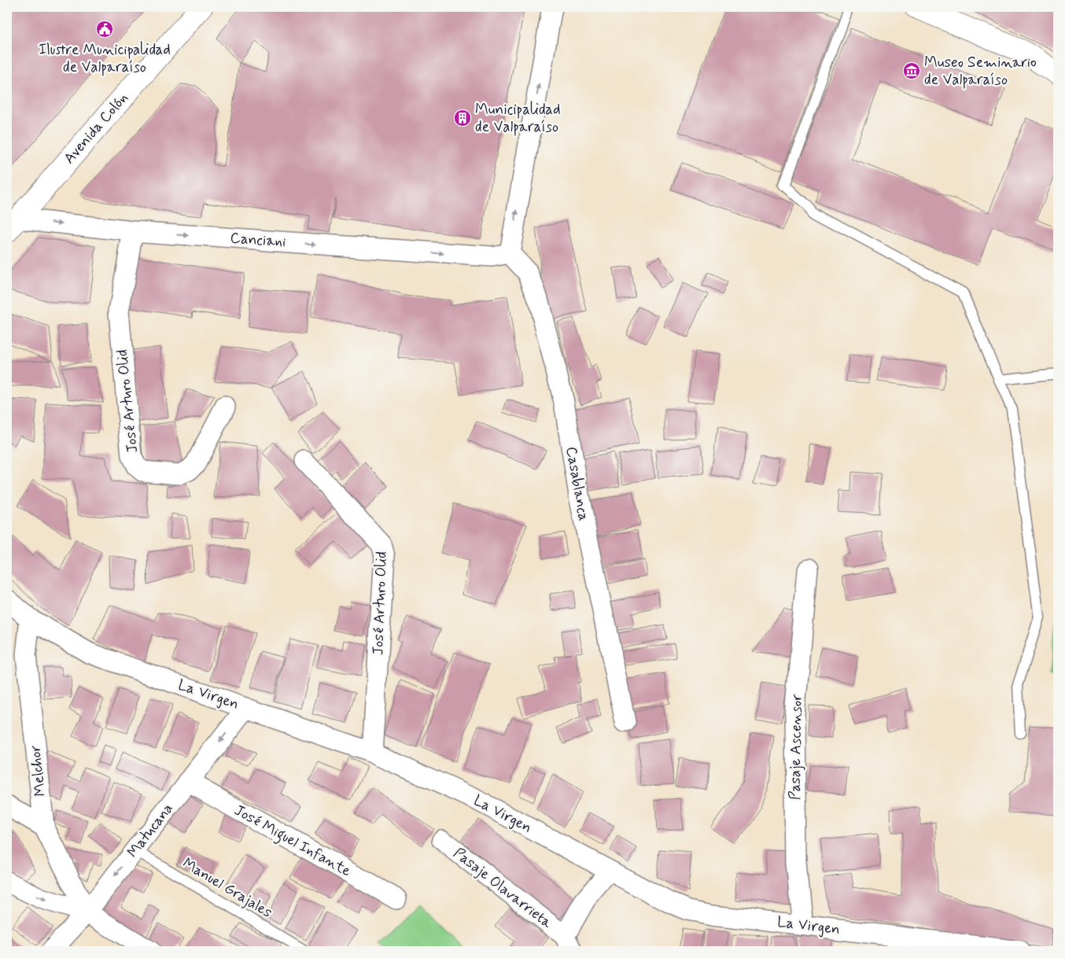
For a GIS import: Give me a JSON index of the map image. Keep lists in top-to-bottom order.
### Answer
{
  "streets": {
    "main road": ["Avenida Colón"],
    "street": [
      "Canciani",
      "José Arturo Olid",
      "Casablanca",
      "La Virgen",
      "Pasaje Ascensor",
      "Melchor",
      "Matucana",
      "José Miguel Infante",
      "Pasaje Olavarrieta"
    ],
    "lane": ["Manuel Grajales"]
  },
  "crossings": [
    ["Avenida Colón", "Canciani"],
    ["Canciani", "José Arturo Olid"],
    ["Canciani", "Casablanca"],
    ["José Arturo Olid", "La Virgen"],
    ["La Virgen", "Pasaje Ascensor"],
    ["La Virgen", "Melchor"],
    ["La Virgen", "Matucana"],
    ["Melchor", "Matucana"],
    ["Matucana", "José Miguel Infante"],
    ["Matucana", "Manuel Grajales"]
  ],
  "one_way": ["Canciani", "Matucana"],
  "places": {
    "public building": ["Ilustre Municipalidad de Valparaíso"],
    "museum": ["Museo Seminario de Valparaíso"],
    "building": ["Municipalidad de Valparaíso"]
  }
}
